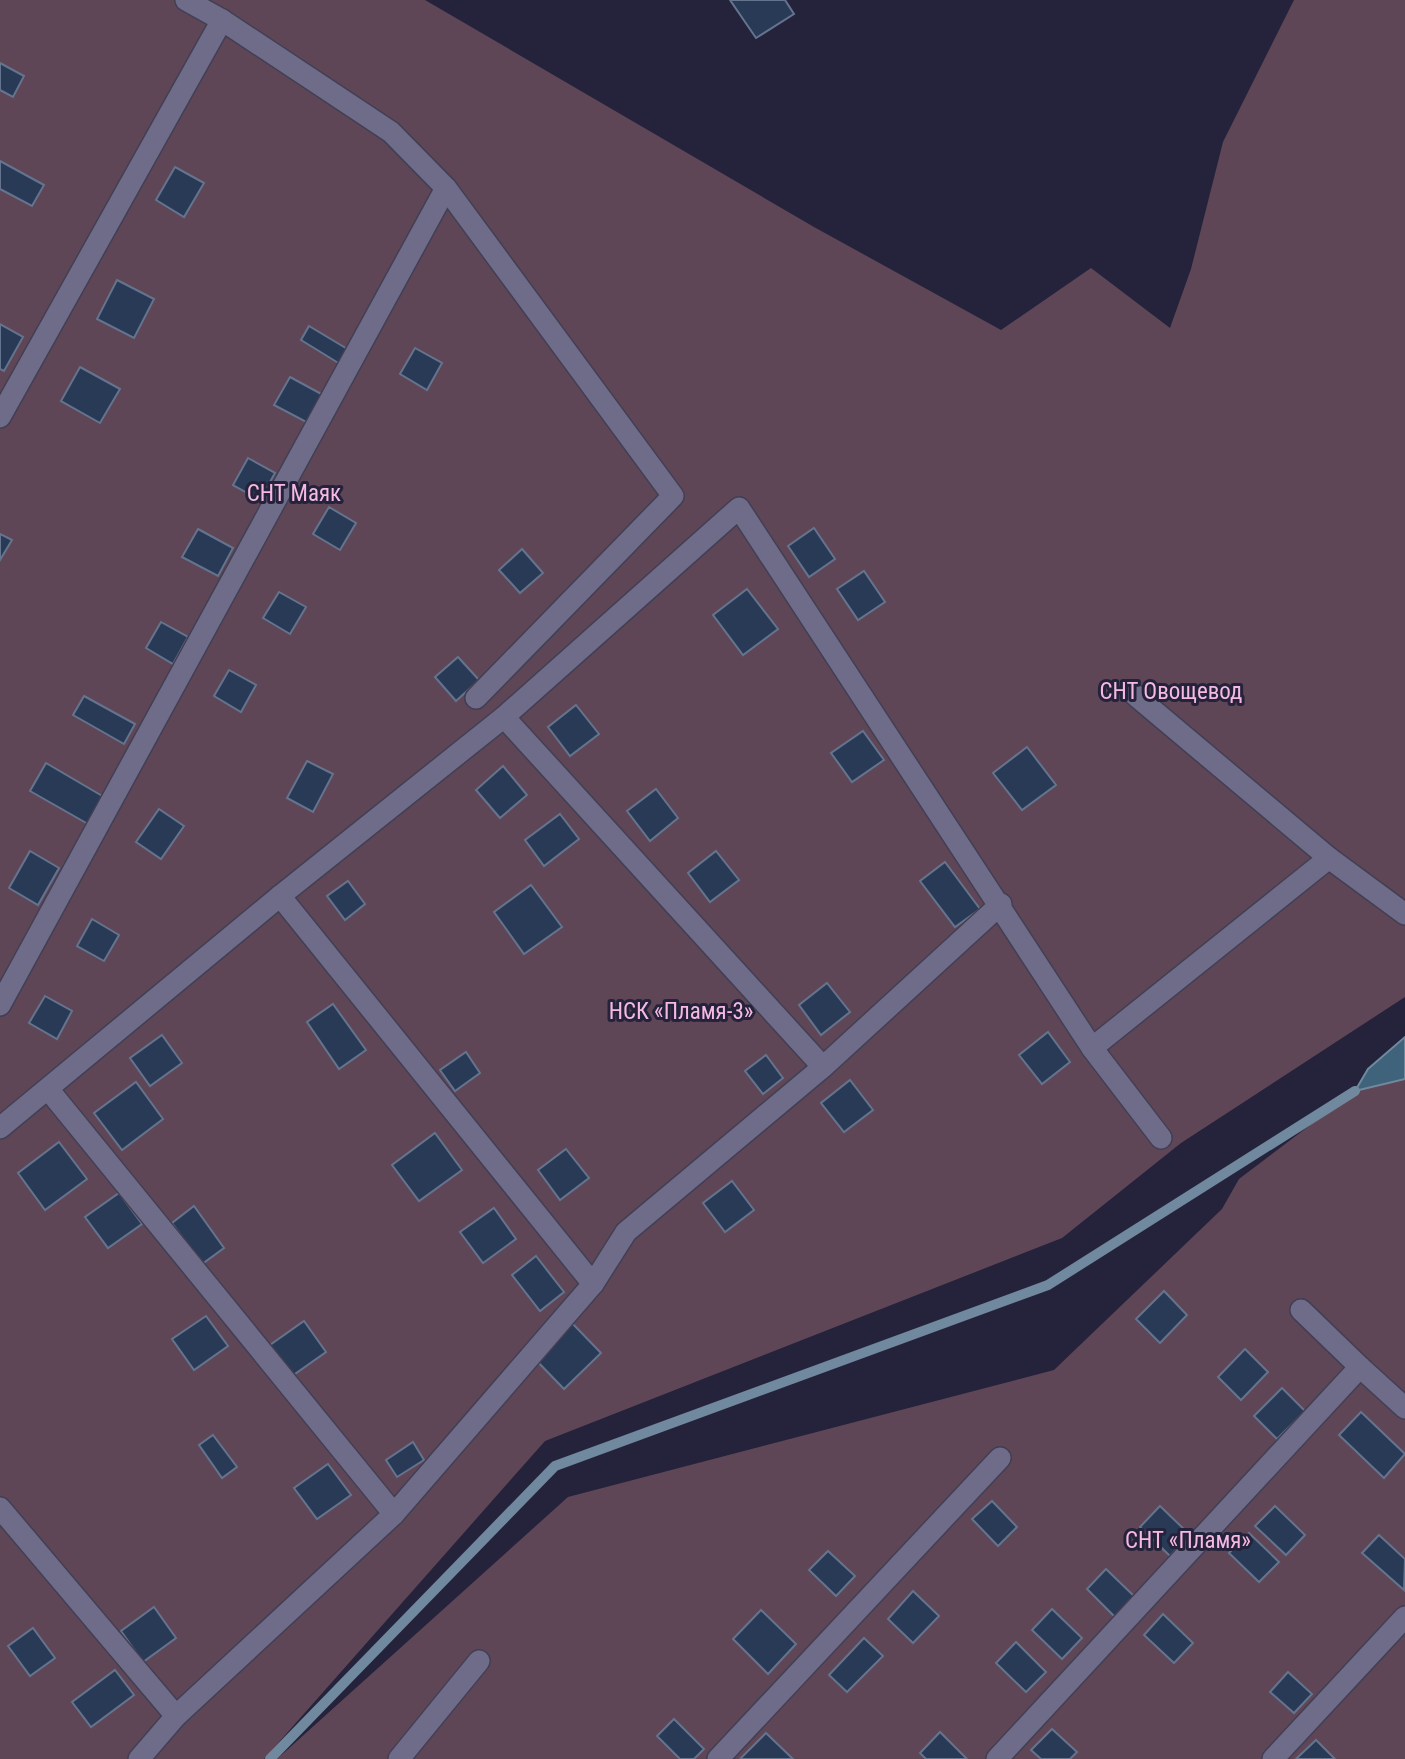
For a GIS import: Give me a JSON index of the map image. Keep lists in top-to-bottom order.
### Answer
{
  "parks": [
    "СНТ Маяк",
    "СНТ Овощевод",
    "НСК «Пламя-3»",
    "СНТ «Пламя»"
  ]
}
